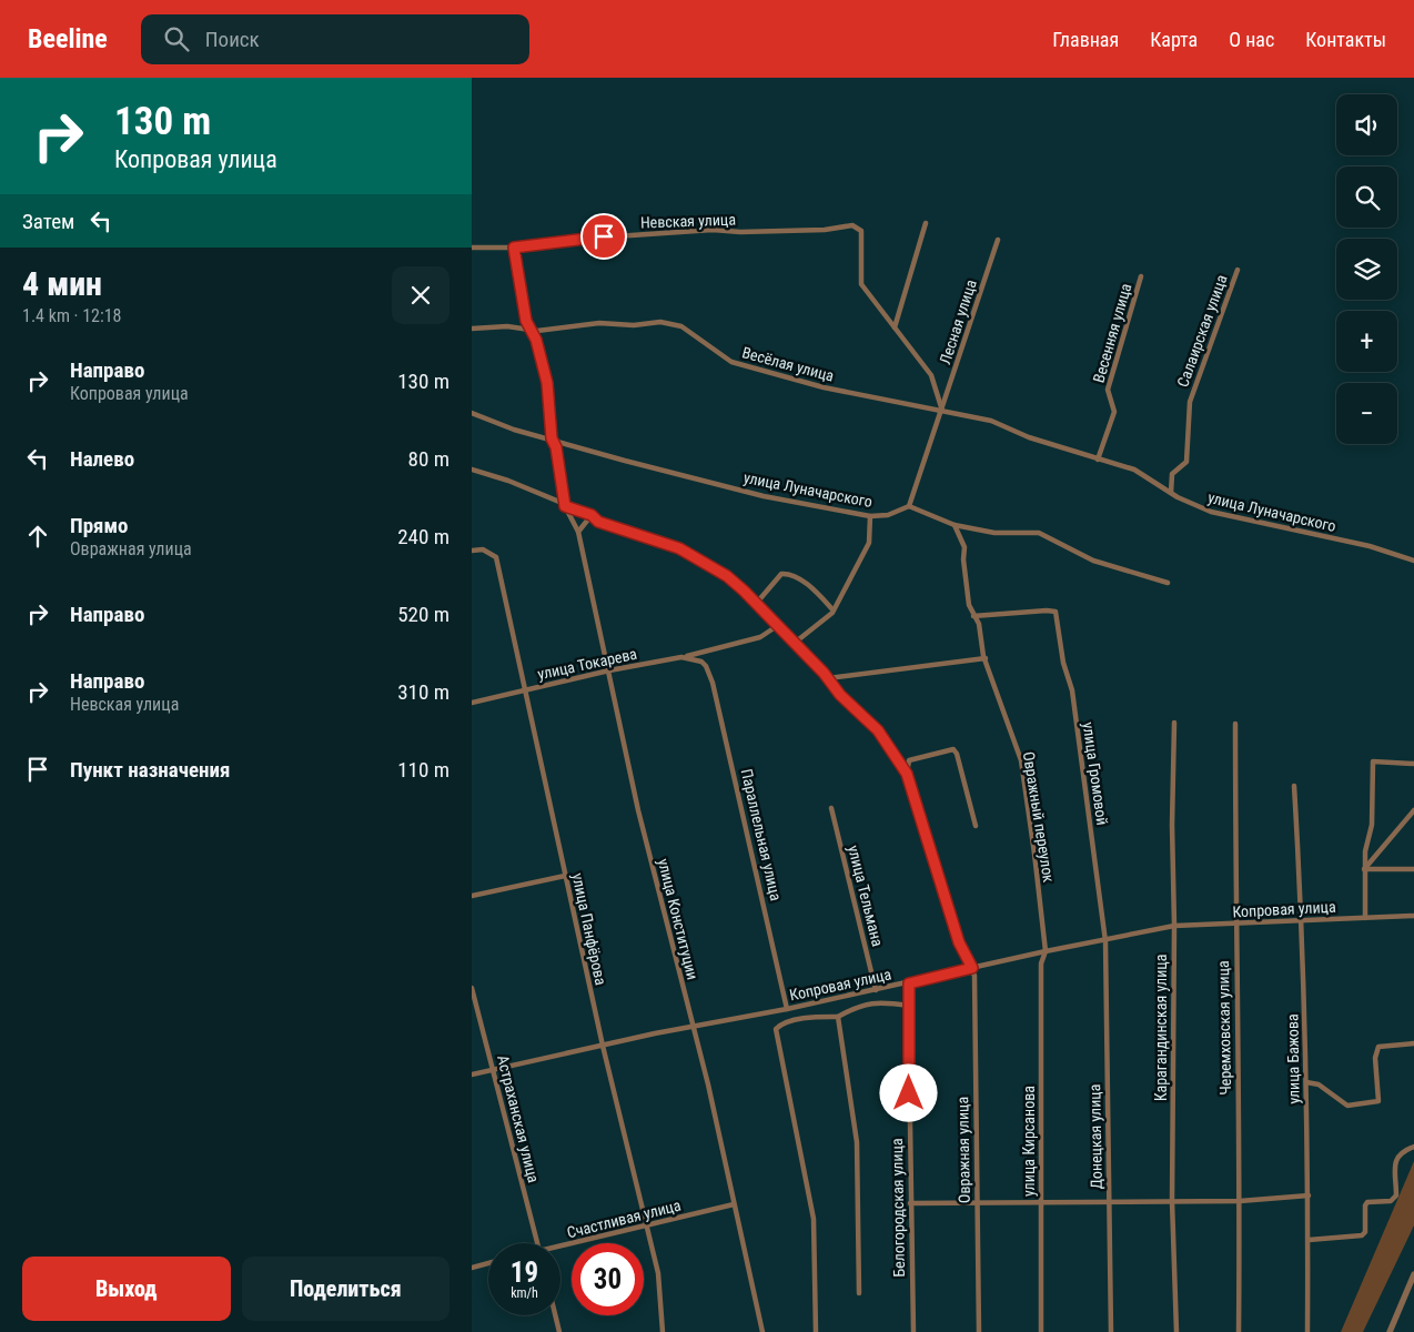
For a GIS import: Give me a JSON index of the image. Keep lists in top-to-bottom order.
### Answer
{
  "streets": {
    "street": [
      "Невская улица",
      "Лесная улица",
      "Салаирская улица",
      "Весенняя улица",
      "Весёлая улица",
      "улица Луначарского",
      "улица Токарева",
      "улица Громовой",
      "Овражный переулок",
      "Параллельная улица",
      "улица Тельмана",
      "Копровая улица",
      "улица Конституции",
      "улица Панфёрова",
      "Карагандинская улица",
      "Черемховская улица",
      "улица Бажова",
      "Астраханская улица",
      "Донецкая улица",
      "улица Кирсанова",
      "Овражная улица",
      "Белогородская улица",
      "Счастливая улица"
    ]
  },
  "crossings": [
    ["Лесная улица", "Весёлая улица"],
    ["Лесная улица", "улица Луначарского"],
    ["Салаирская улица", "улица Луначарского"],
    ["Весенняя улица", "улица Луначарского"],
    ["Весёлая улица", "улица Луначарского"],
    ["улица Токарева", "Параллельная улица"],
    ["улица Токарева", "улица Конституции"],
    ["улица Токарева", "улица Панфёрова"],
    ["улица Громовой", "Овражный переулок"],
    ["улица Громовой", "Копровая улица"],
    ["улица Громовой", "Донецкая улица"],
    ["Овражный переулок", "Копровая улица"],
    ["Овражный переулок", "улица Кирсанова"],
    ["Параллельная улица", "Копровая улица"],
    ["улица Тельмана", "Копровая улица"],
    ["Копровая улица", "улица Конституции"],
    ["Копровая улица", "улица Панфёрова"],
    ["Копровая улица", "Карагандинская улица"],
    ["Копровая улица", "Черемховская улица"],
    ["Копровая улица", "улица Бажова"],
    ["Копровая улица", "Астраханская улица"],
    ["Копровая улица", "Донецкая улица"],
    ["Копровая улица", "улица Кирсанова"],
    ["Копровая улица", "Овражная улица"],
    ["Копровая улица", "Белогородская улица"],
    ["улица Конституции", "Счастливая улица"],
    ["улица Панфёрова", "Счастливая улица"]
  ],
  "page": {
    "header": "Beeline",
    "search": "Поиск",
    "nav": [
      "Главная",
      "Карта",
      "О нас",
      "Контакты"
    ],
    "turn": ["130 m", "Копровая улица"],
    "map_buttons": ["+", "−"],
    "then": "Затем",
    "heading": ["4 мин", "1.4 km · 12:18"],
    "list": [
      {
        "name": "Направо",
        "note": "Копровая улица",
        "value": "130 m"
      },
      {
        "name": "Налево",
        "value": "80 m"
      },
      {
        "name": "Прямо",
        "note": "Овражная улица",
        "value": "240 m"
      },
      {
        "name": "Направо",
        "value": "520 m"
      },
      {
        "name": "Направо",
        "note": "Невская улица",
        "value": "310 m"
      },
      {
        "name": "Пункт назначения",
        "value": "110 m"
      }
    ],
    "speed": "19 km/h",
    "limit": "30",
    "buttons": ["Выход", "Поделиться"]
  }
}
